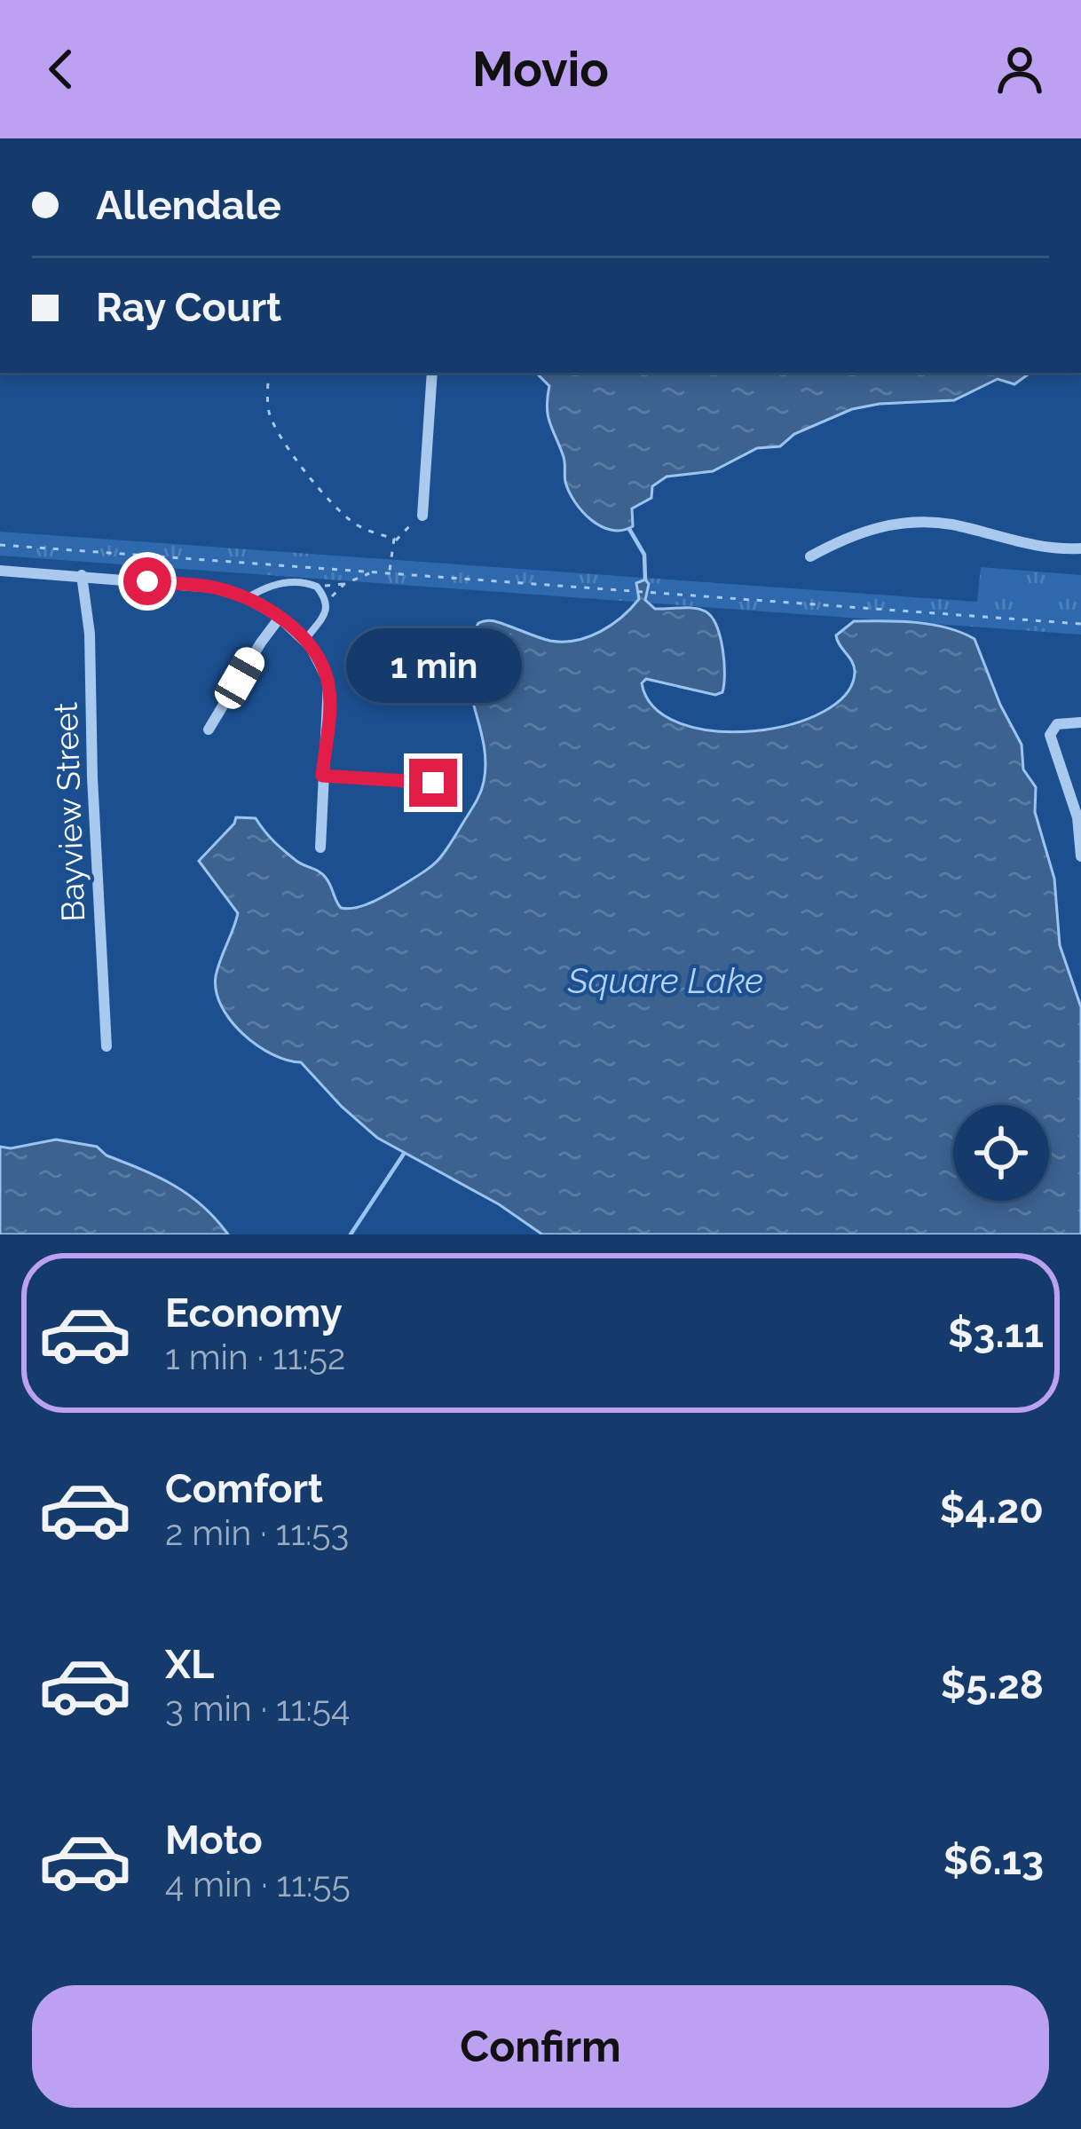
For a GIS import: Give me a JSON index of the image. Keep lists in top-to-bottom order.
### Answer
{
  "streets": {
    "street": ["Bayview Street"]
  },
  "water": ["Square Lake"],
  "page": {
    "header": "Movio",
    "banner": ["Allendale", "Ray Court"],
    "bubble": "1 min",
    "list": [
      {
        "name": "Economy",
        "note": "1 min · 11:52",
        "value": "$3.11"
      },
      {
        "name": "Comfort",
        "note": "2 min · 11:53",
        "value": "$4.20"
      },
      {
        "name": "XL",
        "note": "3 min · 11:54",
        "value": "$5.28"
      },
      {
        "name": "Moto",
        "note": "4 min · 11:55",
        "value": "$6.13"
      }
    ],
    "buttons": "Confirm"
  }
}
